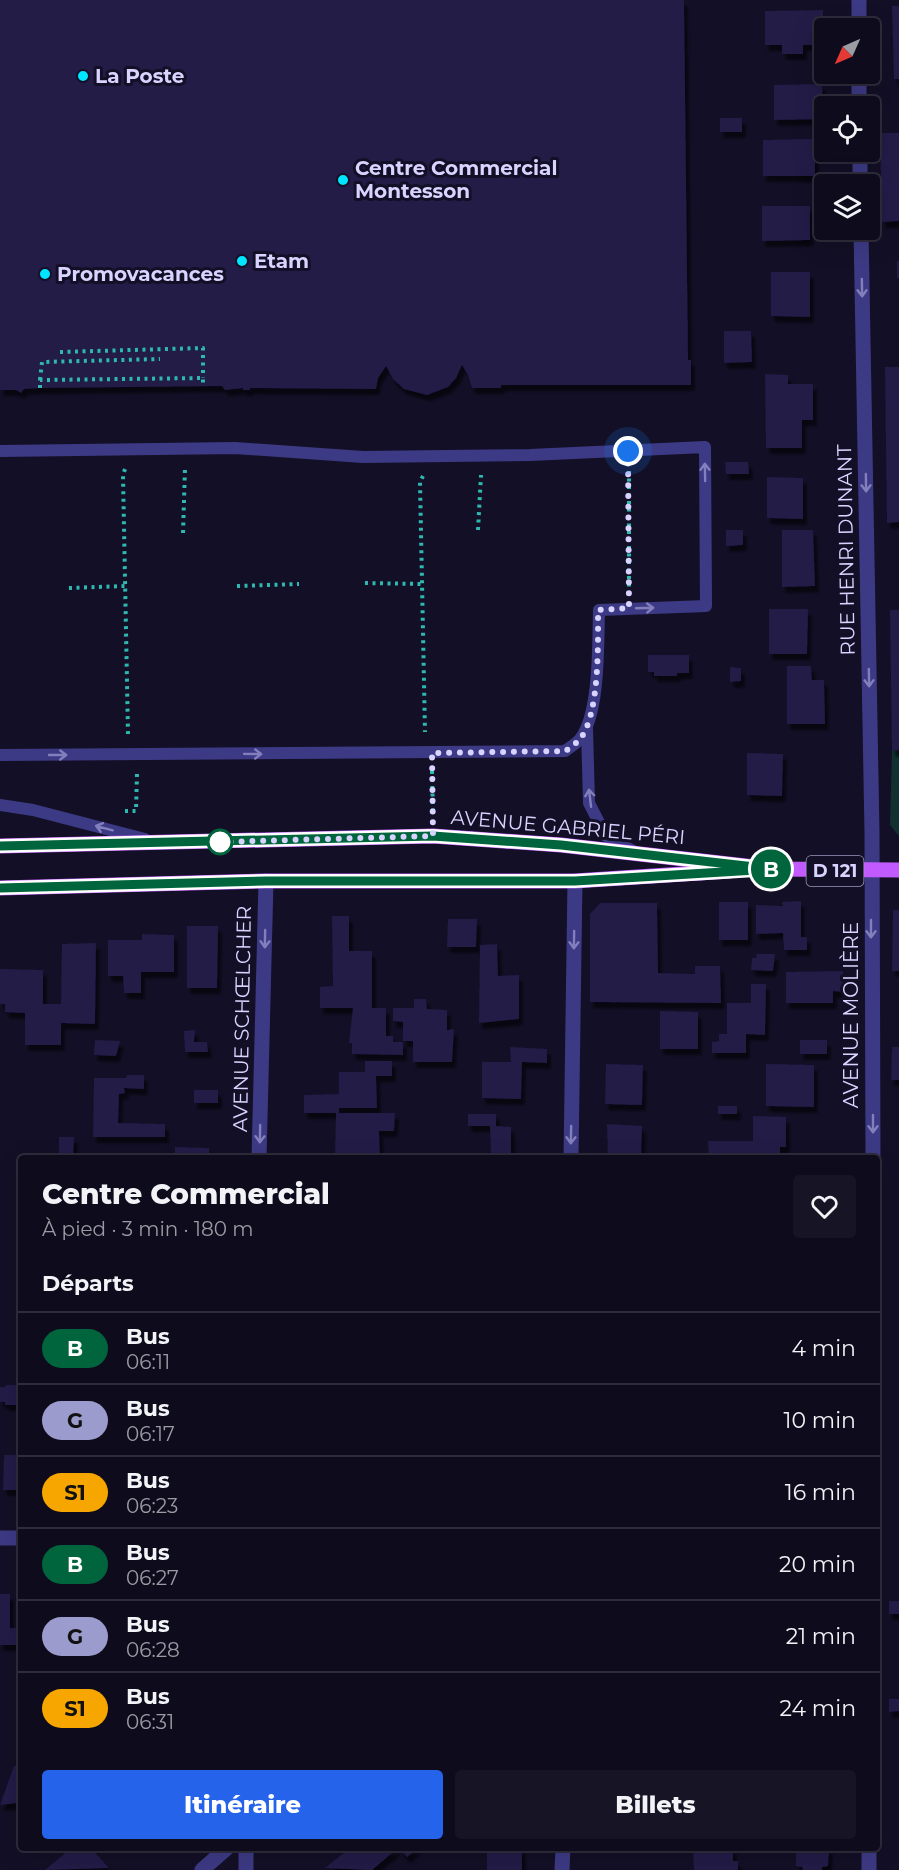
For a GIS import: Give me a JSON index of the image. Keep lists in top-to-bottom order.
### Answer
{
  "streets": {
    "main road": ["AVENUE GABRIEL PÉRI", "D 121"],
    "street": ["RUE HENRI DUNANT", "AVENUE MOLIÈRE", "AVENUE SCHŒLCHER"]
  },
  "crossings": [
    ["RUE HENRI DUNANT", "AVENUE GABRIEL PÉRI"],
    ["RUE HENRI DUNANT", "AVENUE MOLIÈRE"],
    ["AVENUE GABRIEL PÉRI", "AVENUE MOLIÈRE"],
    ["AVENUE GABRIEL PÉRI", "AVENUE SCHŒLCHER"]
  ],
  "one_way": ["RUE HENRI DUNANT", "AVENUE MOLIÈRE", "AVENUE SCHŒLCHER"],
  "places": [
    "La Poste",
    "Centre Commercial Montesson",
    "Etam",
    "Promovacances"
  ],
  "lines": ["bus line B"],
  "north": "bottom left",
  "page": {
    "on_map": "B",
    "heading": [
      ["Centre Commercial", "À pied · 3 min · 180 m"],
      "Départs"
    ],
    "list": [
      {
        "mark": "B",
        "name": "Bus",
        "note": "06:11",
        "value": "4 min"
      },
      {
        "mark": "G",
        "name": "Bus",
        "note": "06:17",
        "value": "10 min"
      },
      {
        "mark": "S1",
        "name": "Bus",
        "note": "06:23",
        "value": "16 min"
      },
      {
        "mark": "B",
        "name": "Bus",
        "note": "06:27",
        "value": "20 min"
      },
      {
        "mark": "G",
        "name": "Bus",
        "note": "06:28",
        "value": "21 min"
      },
      {
        "mark": "S1",
        "name": "Bus",
        "note": "06:31",
        "value": "24 min"
      }
    ],
    "buttons": ["Itinéraire", "Billets"]
  }
}
